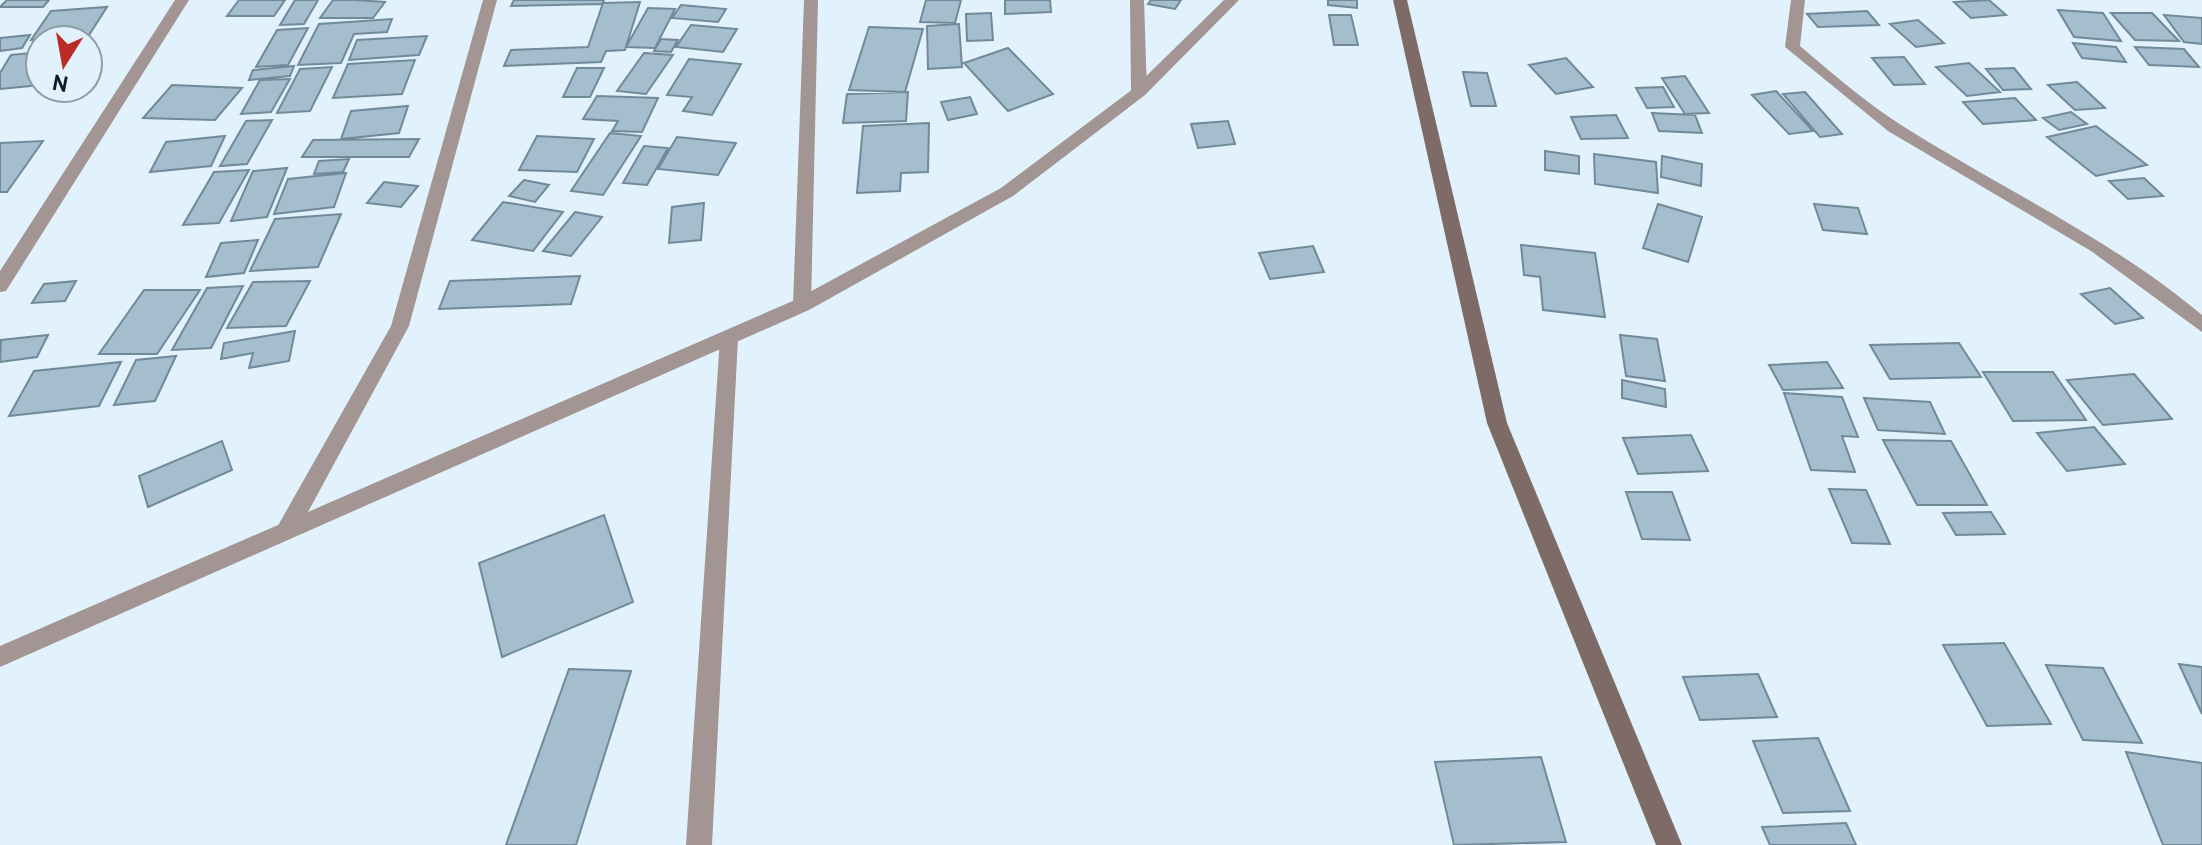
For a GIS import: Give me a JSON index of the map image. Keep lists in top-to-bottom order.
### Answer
{
  "north": "bottom"
}
